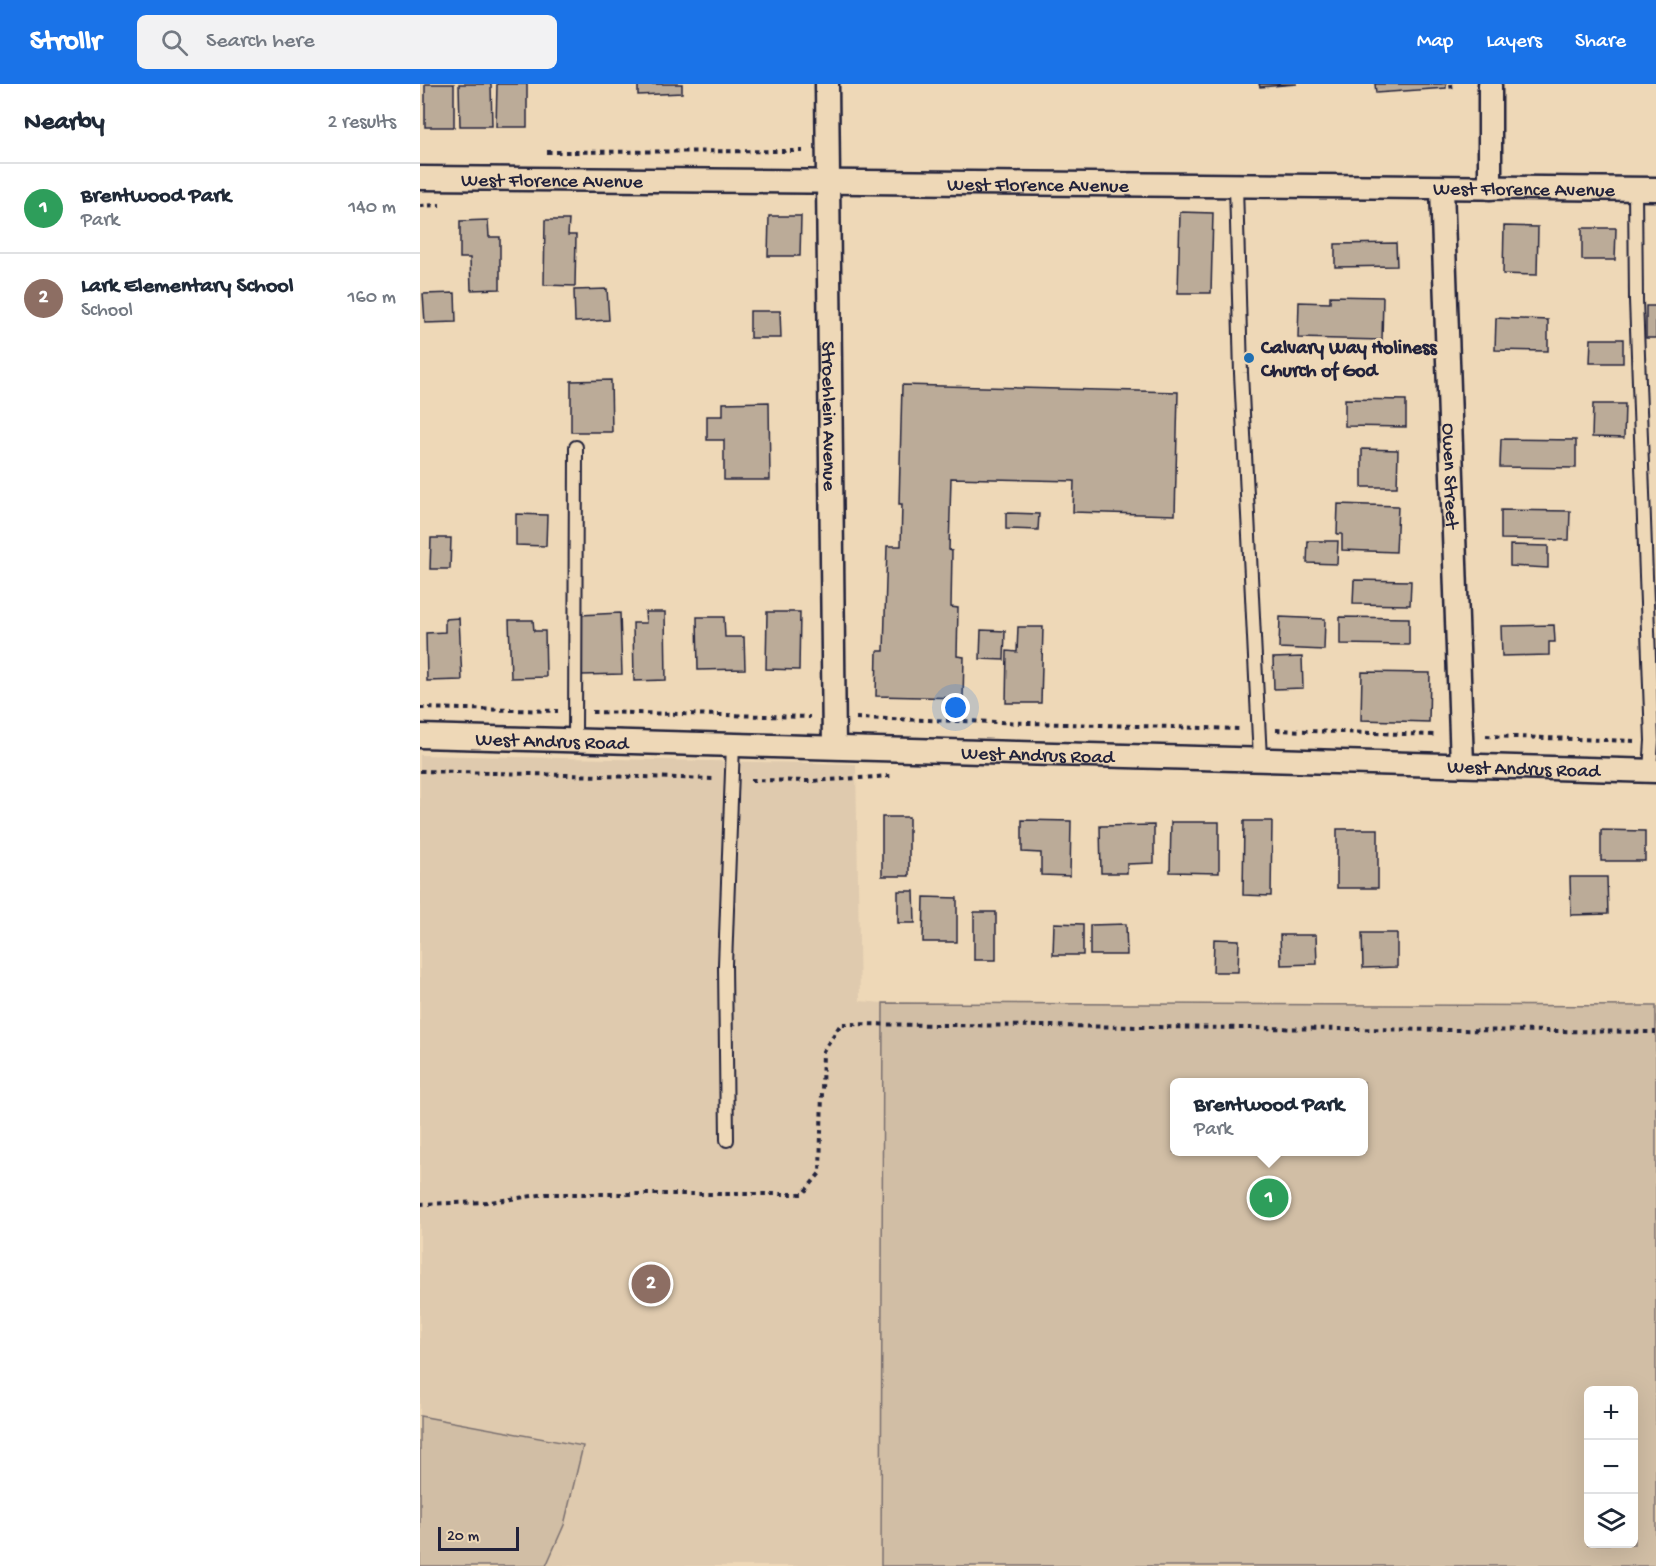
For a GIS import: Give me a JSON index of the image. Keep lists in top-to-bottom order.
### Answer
{
  "streets": {
    "street": [
      "West Florence Avenue",
      "Stroehlein Avenue",
      "Owen Street",
      "West Andrus Road"
    ]
  },
  "crossings": [
    ["West Florence Avenue", "Stroehlein Avenue"],
    ["West Florence Avenue", "Owen Street"],
    ["Stroehlein Avenue", "West Andrus Road"],
    ["Owen Street", "West Andrus Road"]
  ],
  "places": ["Calvary Way Holiness Church of God"],
  "scale_bar": "20 m",
  "page": {
    "header": "Strollr",
    "search": "Search here",
    "nav": ["Map", "Layers", "Share"],
    "heading": ["Nearby", "2 results"],
    "list": [
      {
        "mark": "1",
        "name": "Brentwood Park",
        "note": "Park",
        "value": "140 m"
      },
      {
        "mark": "2",
        "name": "Lark Elementary School",
        "note": "School",
        "value": "160 m"
      }
    ],
    "popup": ["Brentwood Park", "Park"],
    "pins": ["1", "2"],
    "map_buttons": ["+", "−"],
    "scale": "20 m"
  }
}
